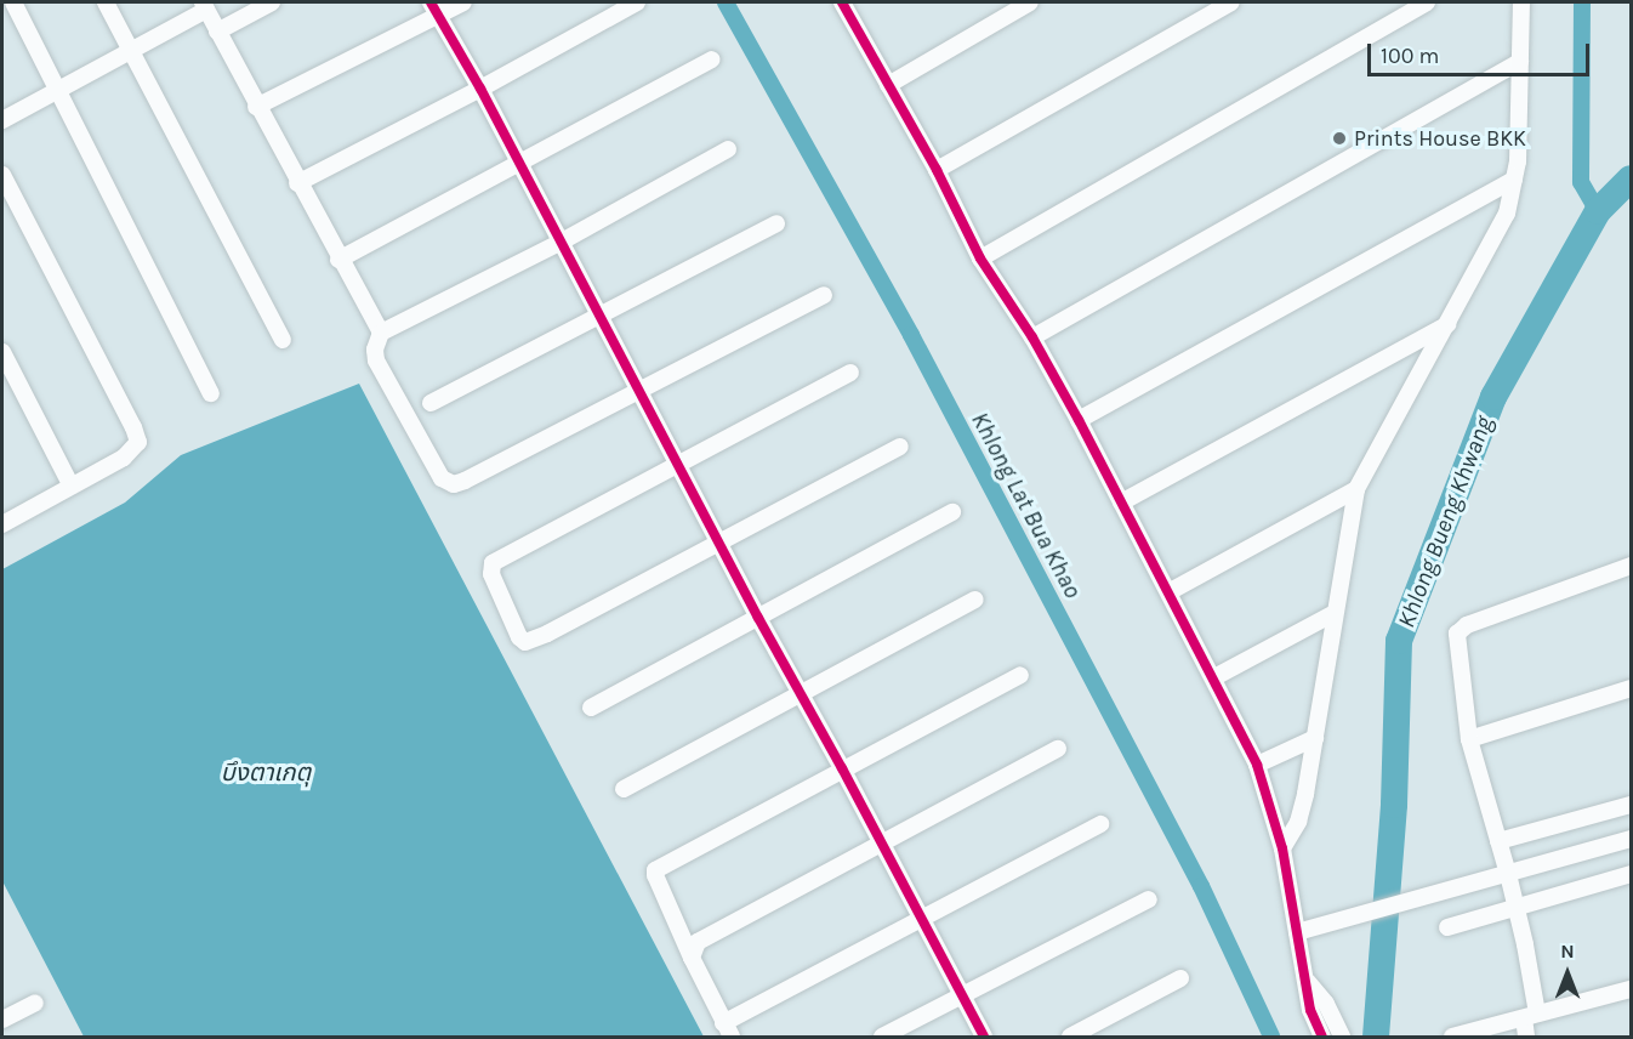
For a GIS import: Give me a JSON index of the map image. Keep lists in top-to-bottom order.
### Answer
{
  "water": ["Khlong Lat Bua Khao", "Khlong Bueng Khwang", "บึงตาเกตุ"],
  "places": ["Prints House BKK"],
  "scale_bar": "100 m",
  "north": "top"
}
